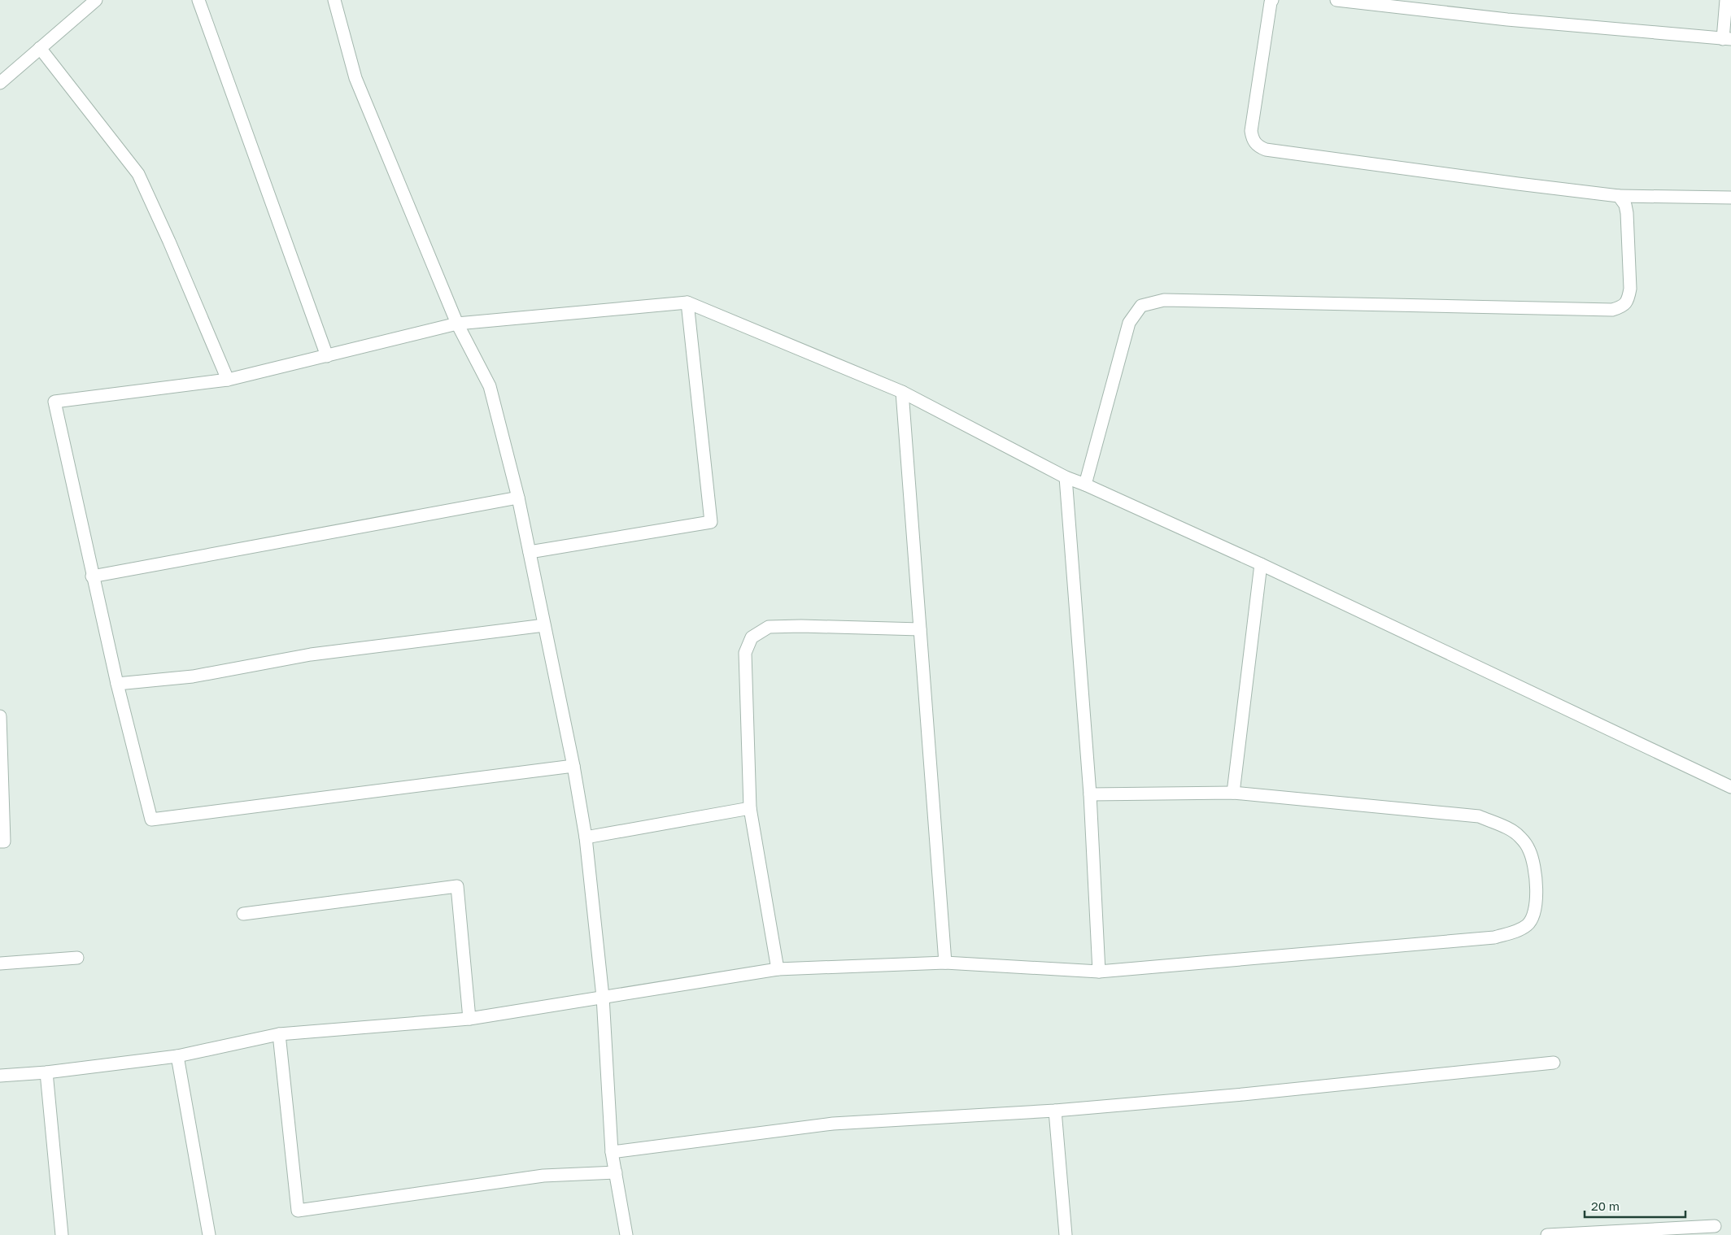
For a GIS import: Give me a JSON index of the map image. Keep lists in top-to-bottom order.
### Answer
{
  "scale_bar": "20 m"
}
